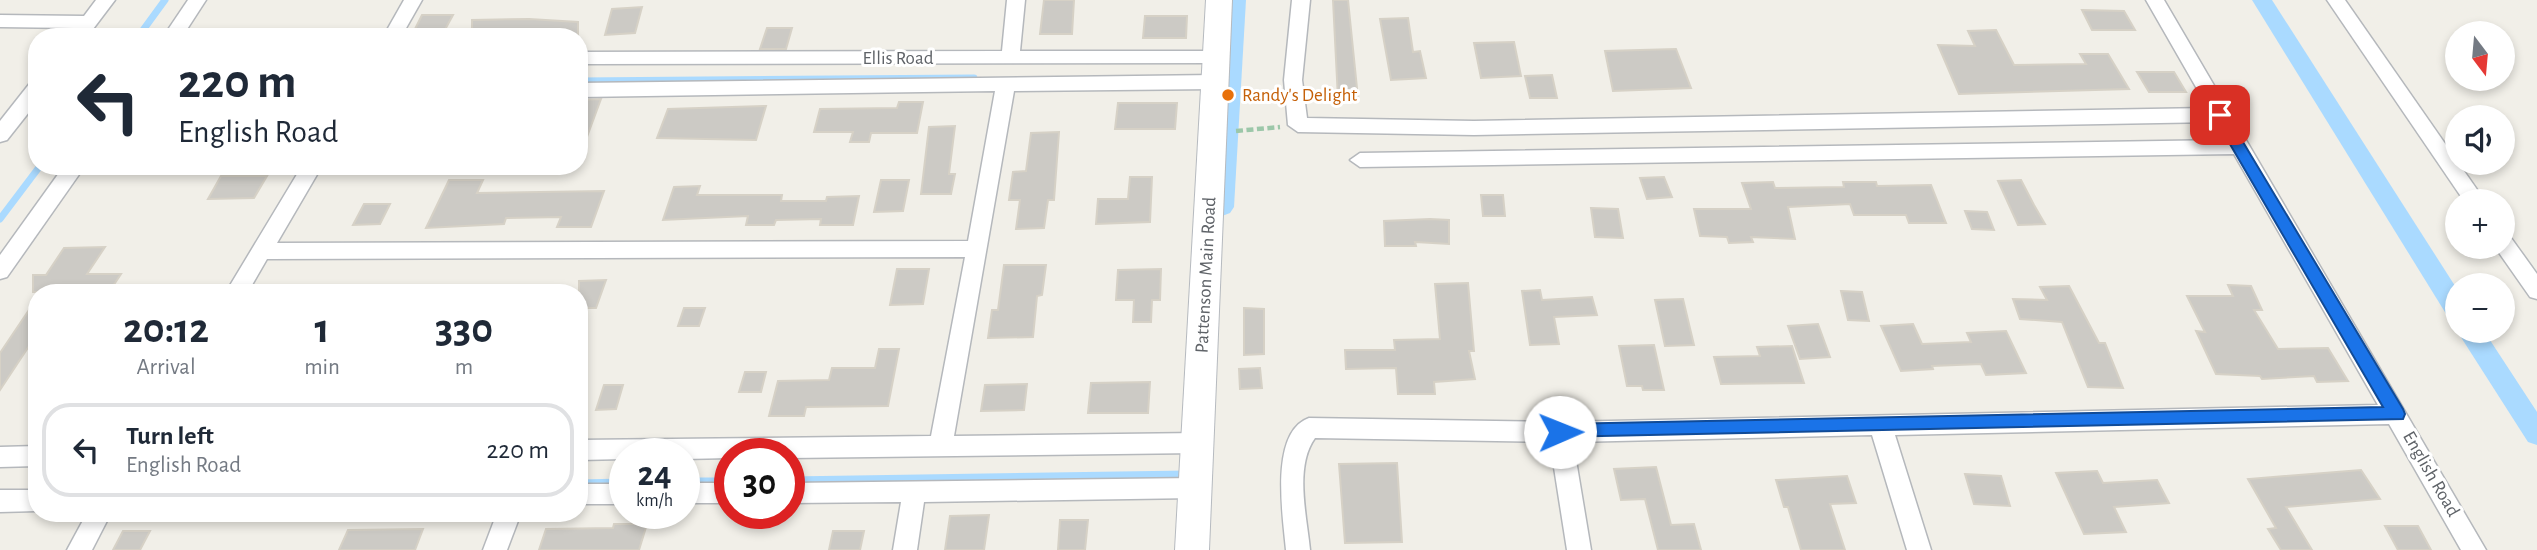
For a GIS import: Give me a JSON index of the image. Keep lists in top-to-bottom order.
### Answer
{
  "streets": {
    "street": ["Ellis Road", "Pattenson Main Road", "English Road"]
  },
  "crossings": [
    ["Ellis Road", "Pattenson Main Road"]
  ],
  "places": ["Randy's Delight"],
  "north": "bottom",
  "page": {
    "map_buttons": ["+", "−"],
    "turn": ["220 m", "English Road"],
    "eta": [
      "20:12",
      "Arrival",
      "1",
      "min",
      "330",
      "m"
    ],
    "list": [
      {
        "name": "Turn left",
        "note": "English Road",
        "value": "220 m"
      }
    ],
    "speed": "24 km/h",
    "limit": "30"
  }
}
